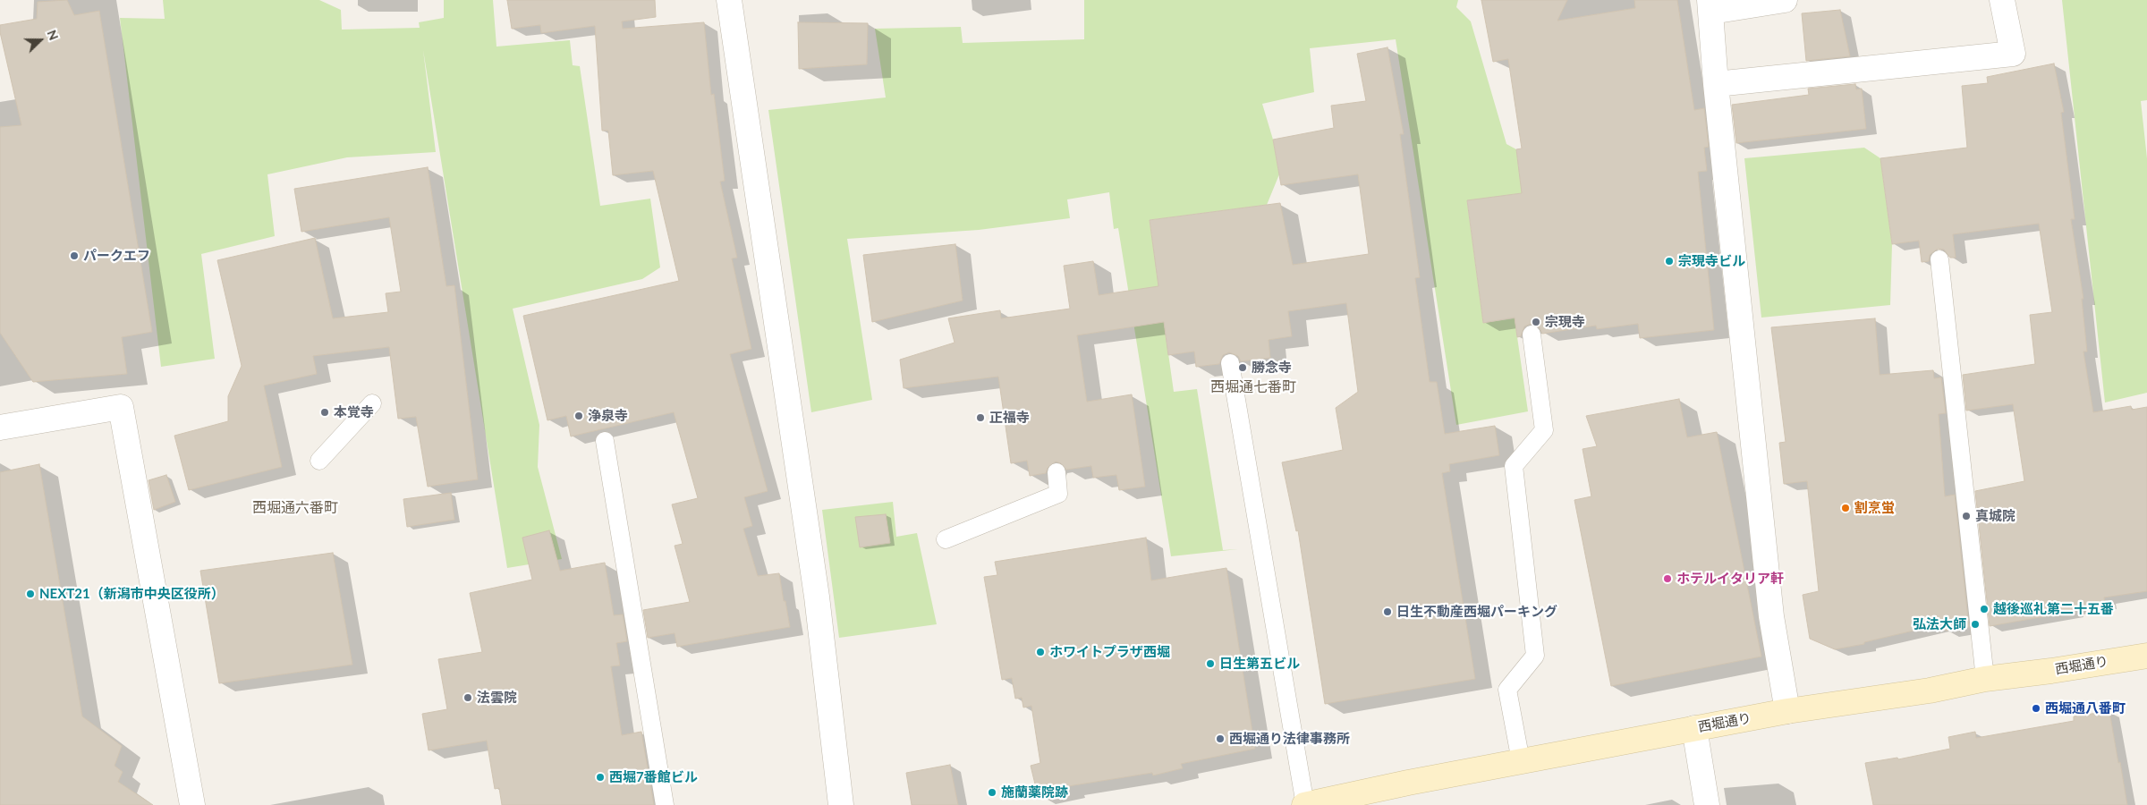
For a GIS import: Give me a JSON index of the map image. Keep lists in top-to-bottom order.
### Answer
{
  "streets": {
    "street": ["西堀通り"]
  },
  "districts": ["西堀通七番町", "西堀通六番町"],
  "places": [
    "パークエフ",
    "宗現寺ビル",
    "宗現寺",
    "勝念寺",
    "本覚寺",
    "浄泉寺",
    "正福寺",
    "割烹蛍",
    "真城院",
    "ホテルイタリア軒",
    "NEXT21（新潟市中央区役所）",
    "越後巡礼第二十五番",
    "日生不動産西堀パーキング",
    "弘法大師",
    "ホワイトプラザ西堀",
    "日生第五ビル",
    "法雲院",
    "西堀通八番町",
    "西堀通り法律事務所",
    "西堀7番館ビル",
    "施蘭薬院跡"
  ],
  "north": "right"
}
